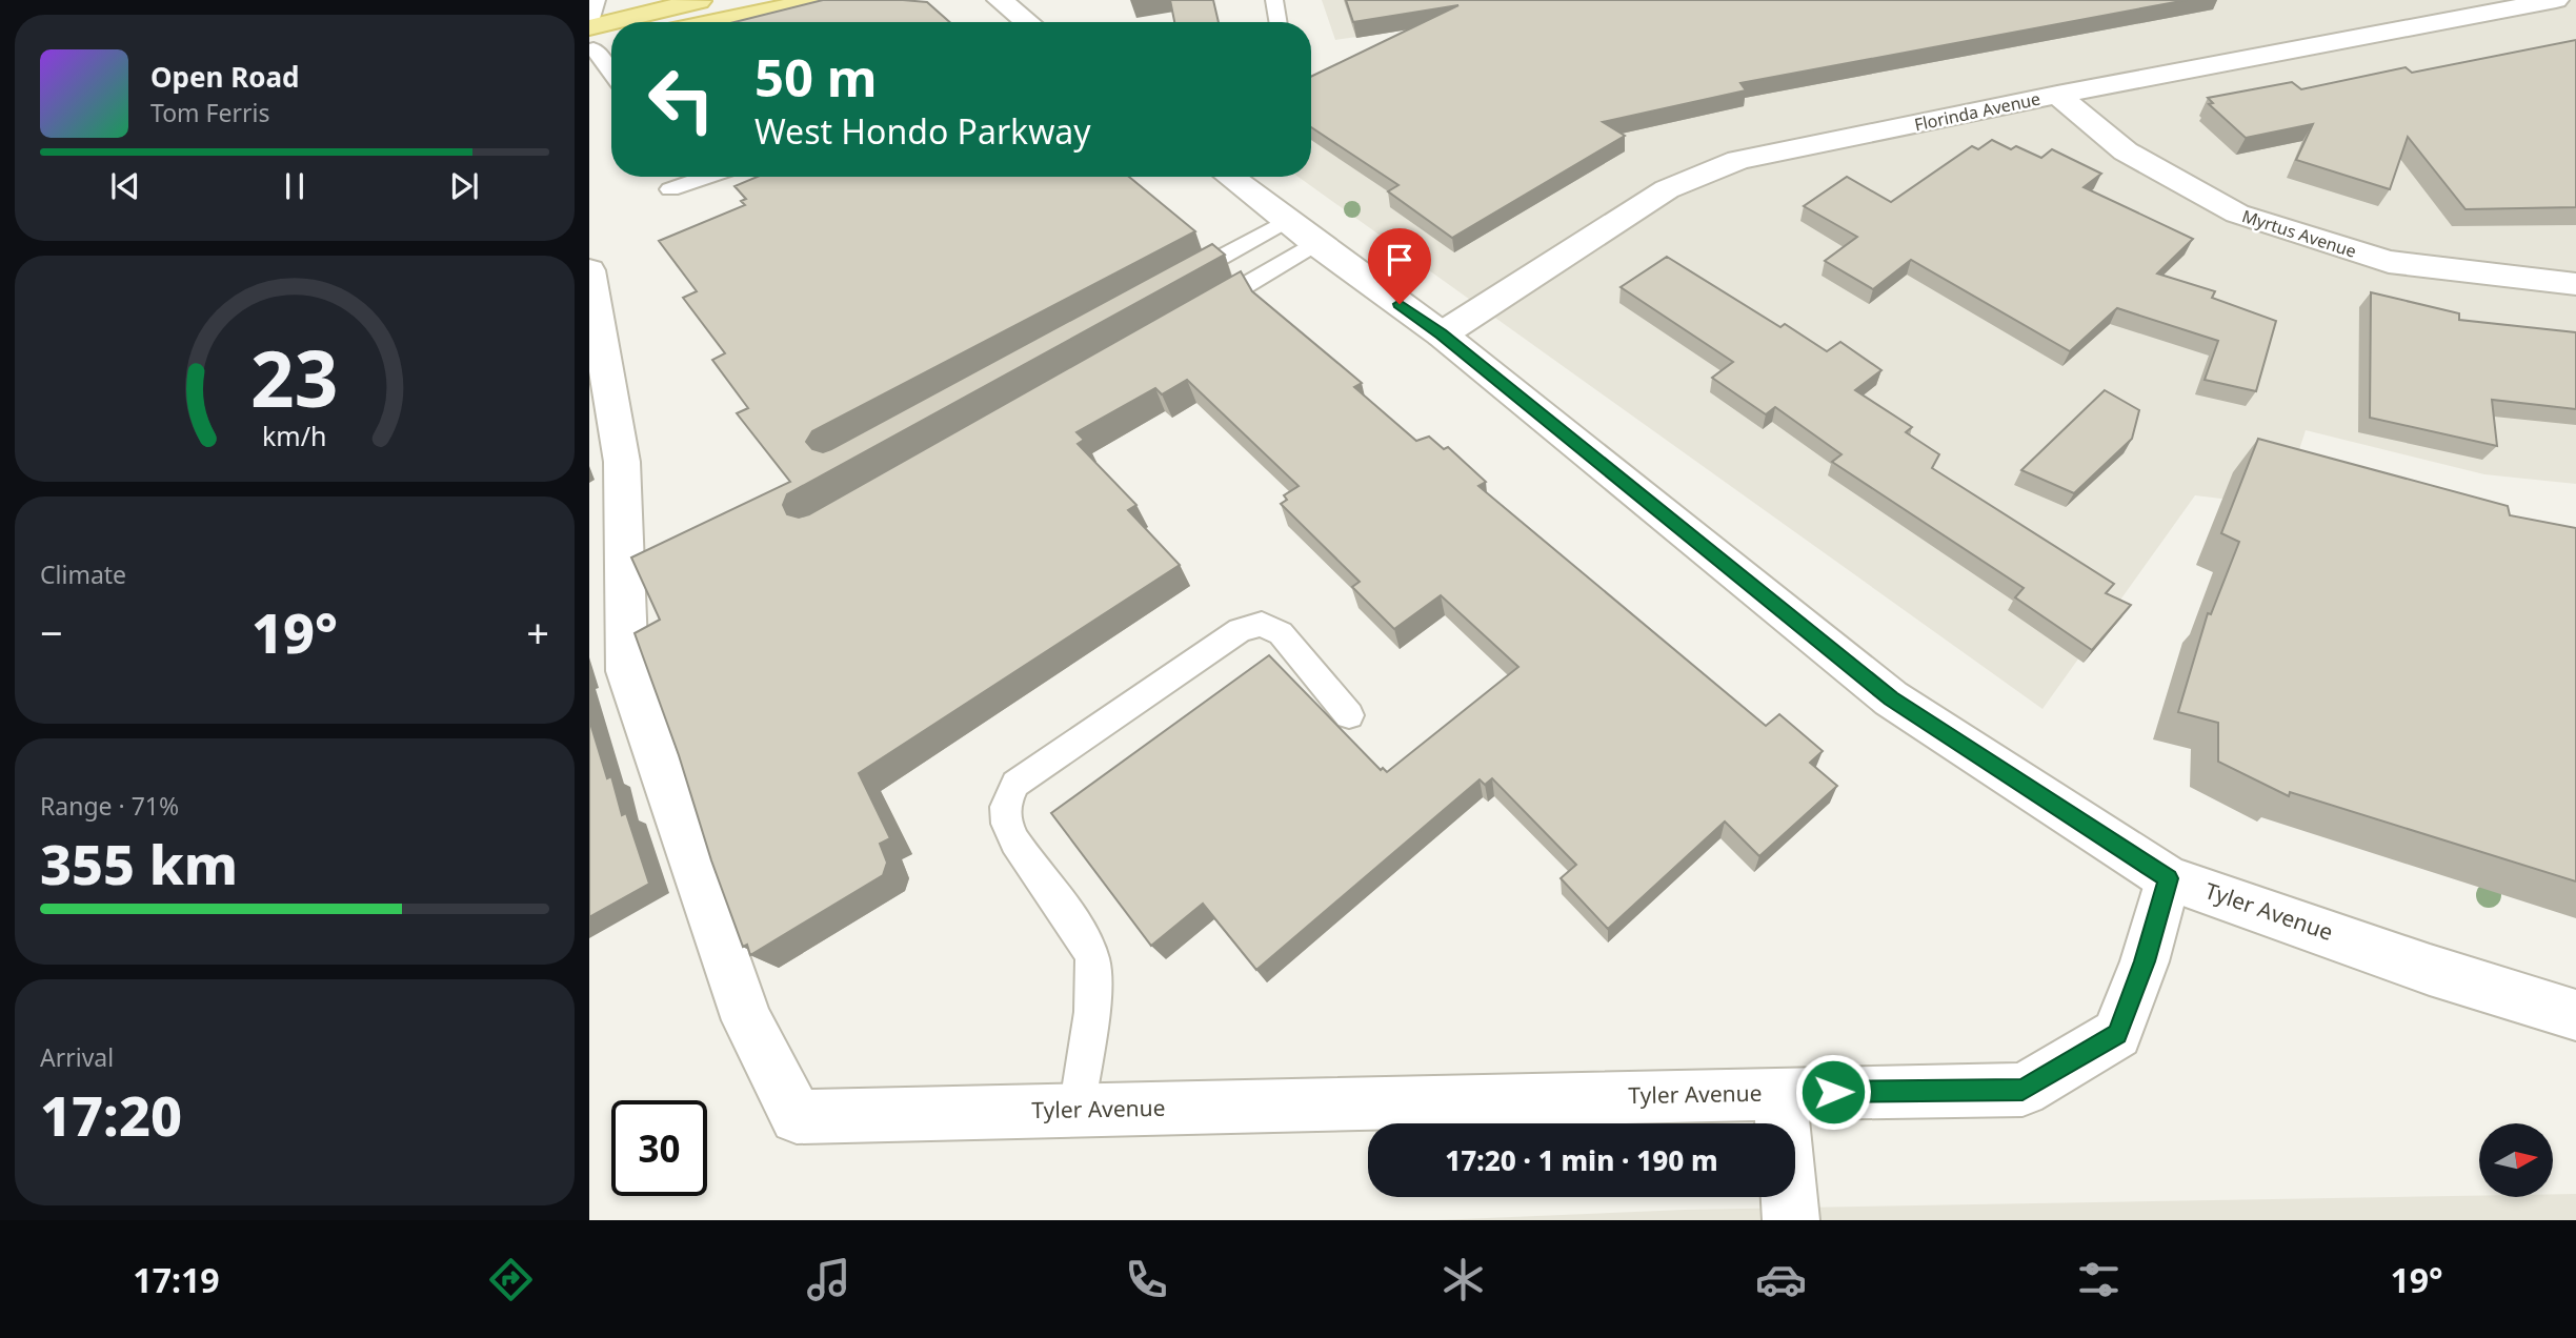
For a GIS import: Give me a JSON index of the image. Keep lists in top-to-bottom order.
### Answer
{
  "streets": {
    "street": ["Florinda Avenue", "Myrtus Avenue", "Tyler Avenue"]
  },
  "crossings": [
    ["Florinda Avenue", "Myrtus Avenue"]
  ],
  "north": "right",
  "page": {
    "turn": ["50 m", "West Hondo Parkway"],
    "song": ["Open Road", "Tom Ferris"],
    "tile": [
      "Climate",
      ["Range · 71%", "355 km"],
      ["Arrival", "17:20"]
    ],
    "heat": ["−", "19°", "+"],
    "limit": "30",
    "trip": "17:20 · 1 min · 190 m",
    "tabs": ["17:19", "19°"],
    "gauge": ["23", "km/h"]
  }
}
